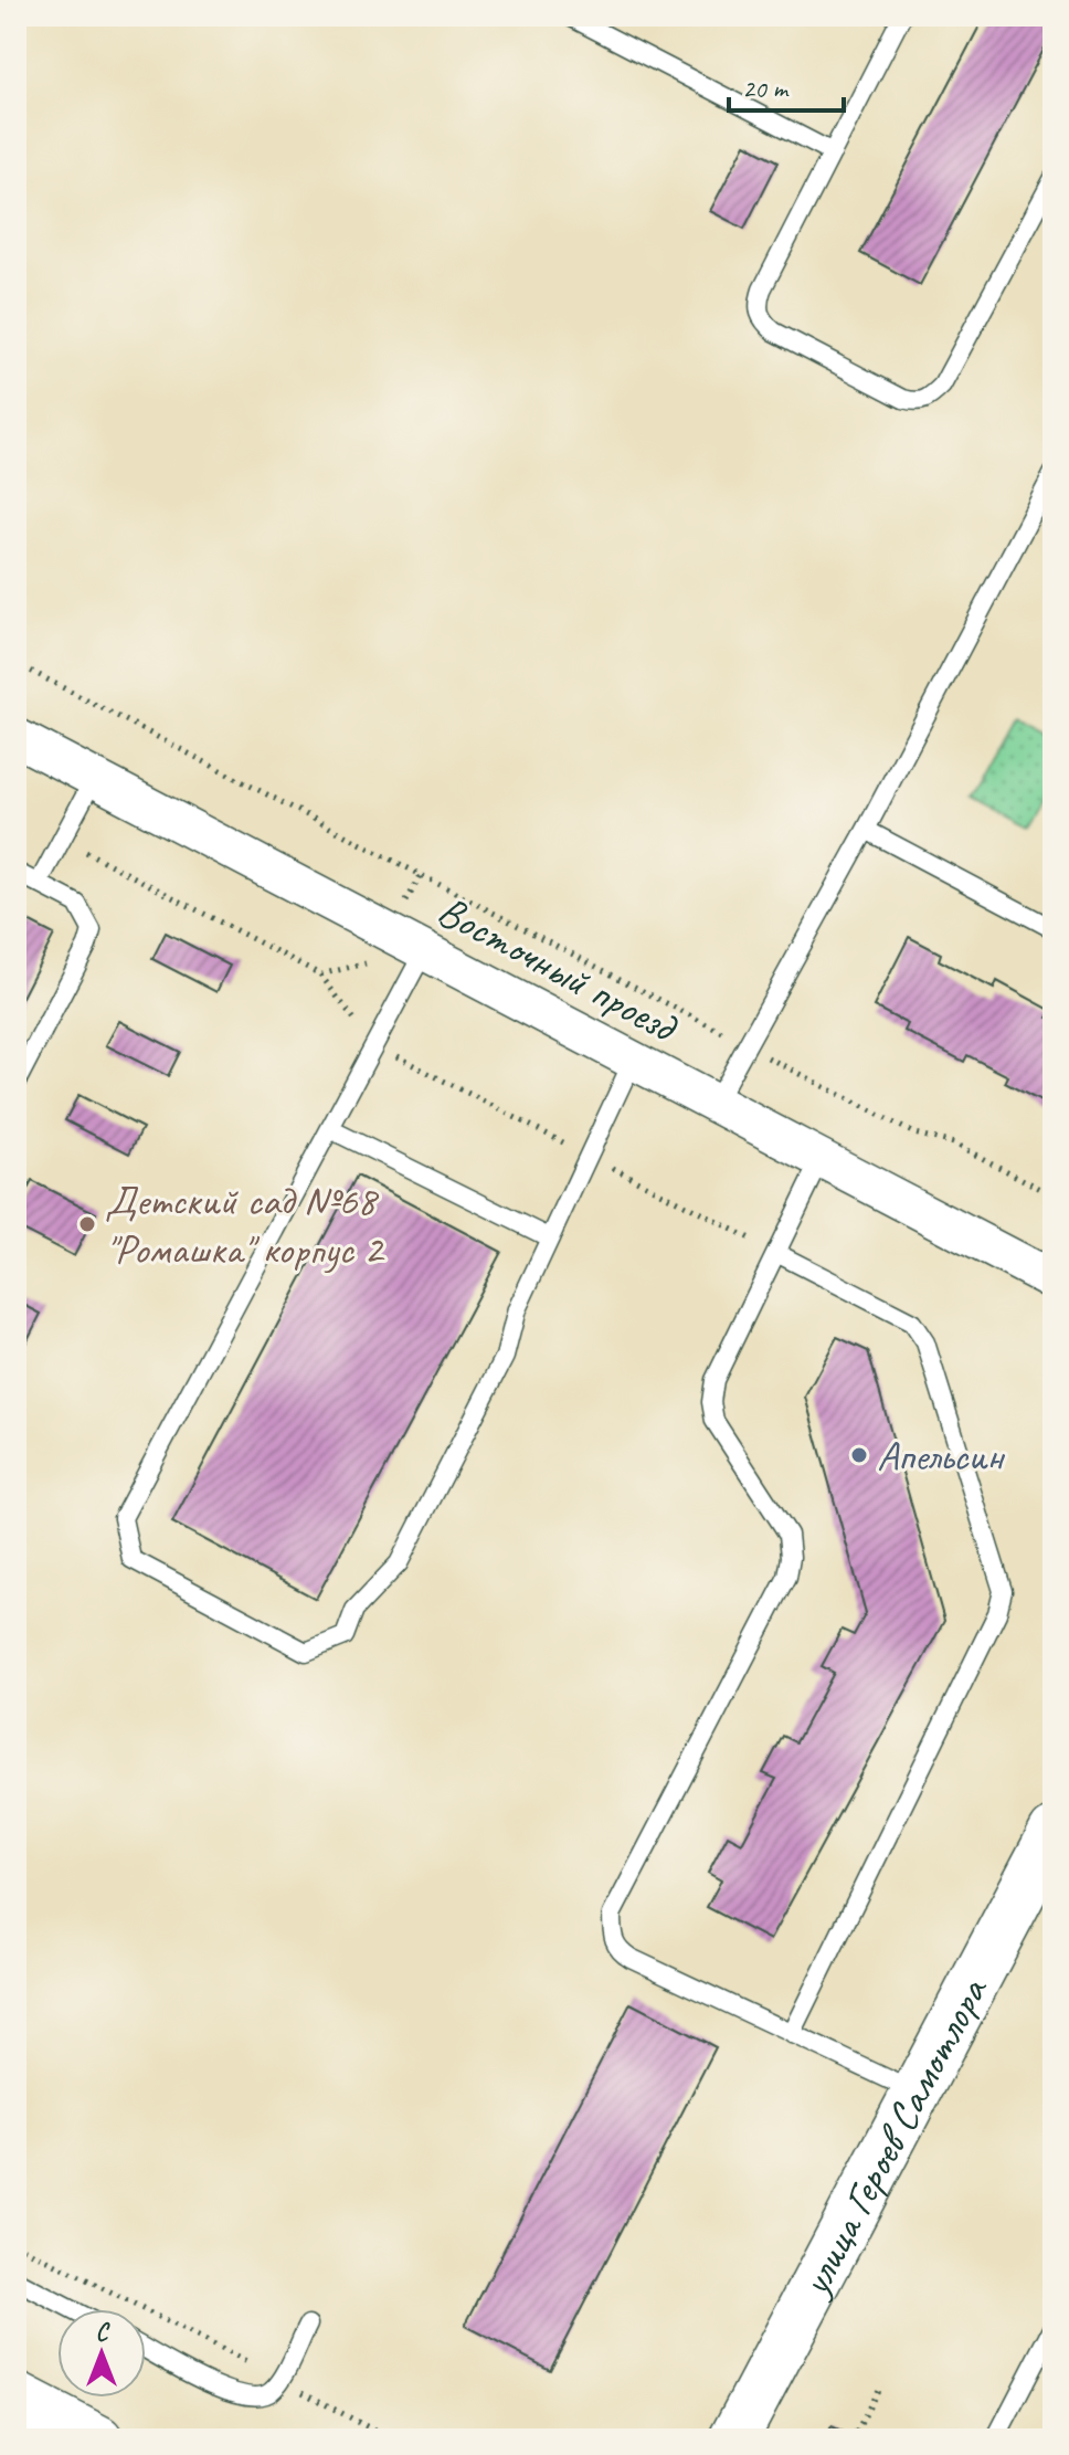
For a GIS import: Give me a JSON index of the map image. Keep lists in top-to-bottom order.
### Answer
{
  "streets": {
    "main road": ["улица Героев Самотлора"],
    "street": ["Восточный проезд"]
  },
  "places": ["Детский сад №68 \"Ромашка\" корпус 2", "Апельсин"],
  "scale_bar": "20 m",
  "north": "top"
}
